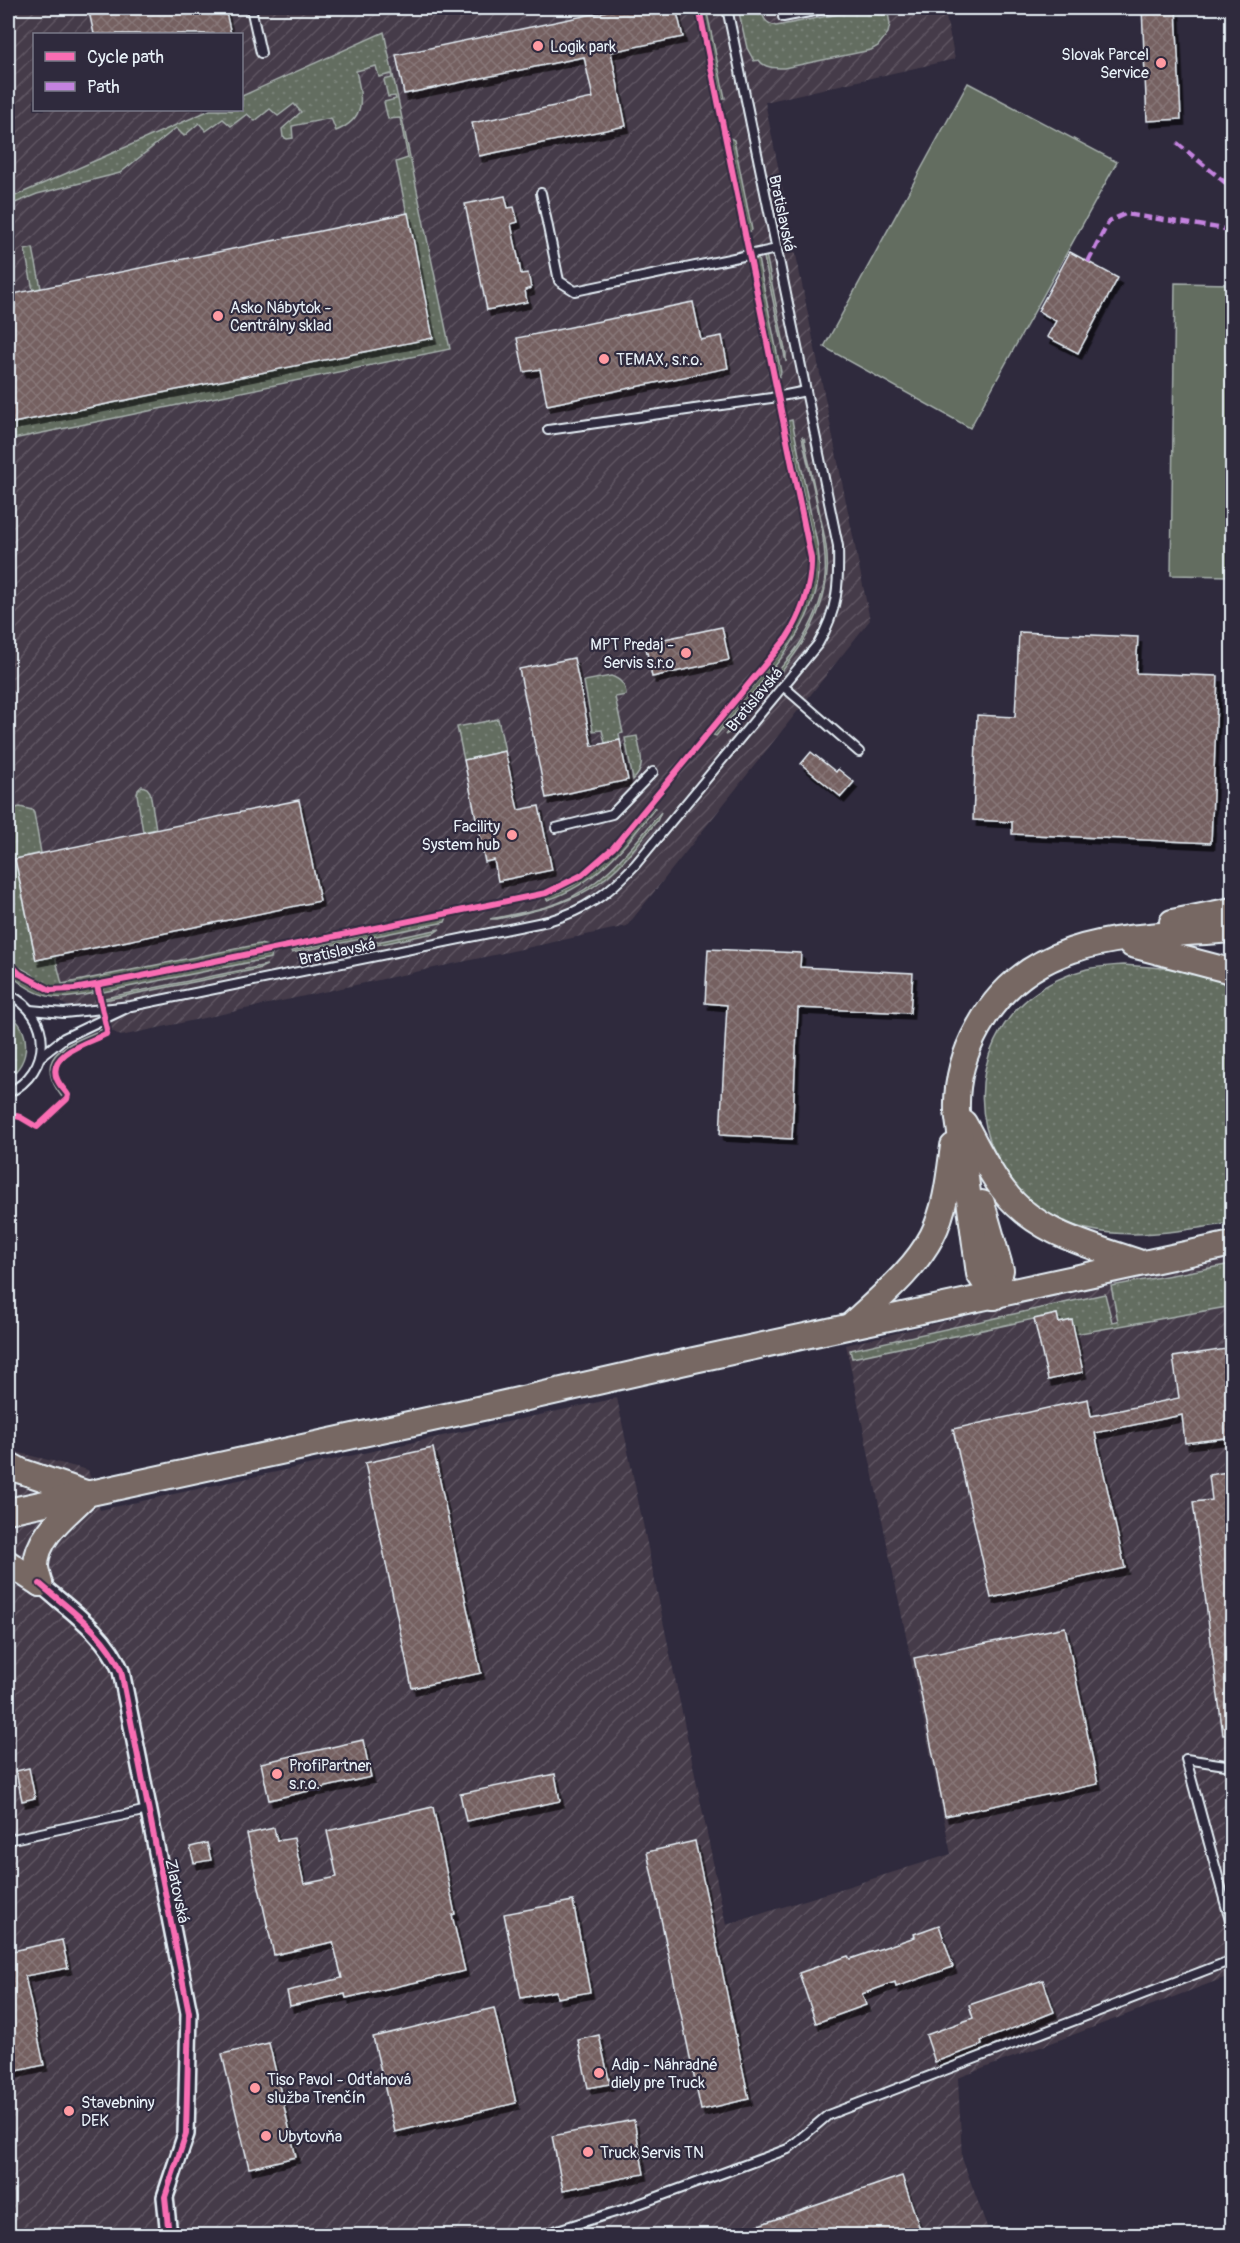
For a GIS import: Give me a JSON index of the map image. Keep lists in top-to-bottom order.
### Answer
{
  "streets": {
    "street": ["Zlatovská"],
    "lane": ["Bratislavská"]
  },
  "places": [
    "Logik park",
    "Slovak Parcel Service",
    "Asko Nábytok - Centrálny sklad",
    "TEMAX, s.r.o.",
    "MPT Predaj - Servis s.r.o",
    "Facility System hub",
    "ProfiPartner s.r.o.",
    "Adip - Náhradné diely pre Truck",
    "Tiso Pavol - Odťahová služba Trenčín",
    "Stavebniny DEK",
    "Ubytovňa",
    "Truck Servis TN"
  ],
  "legend": ["Cycle path", "Path"]
}
